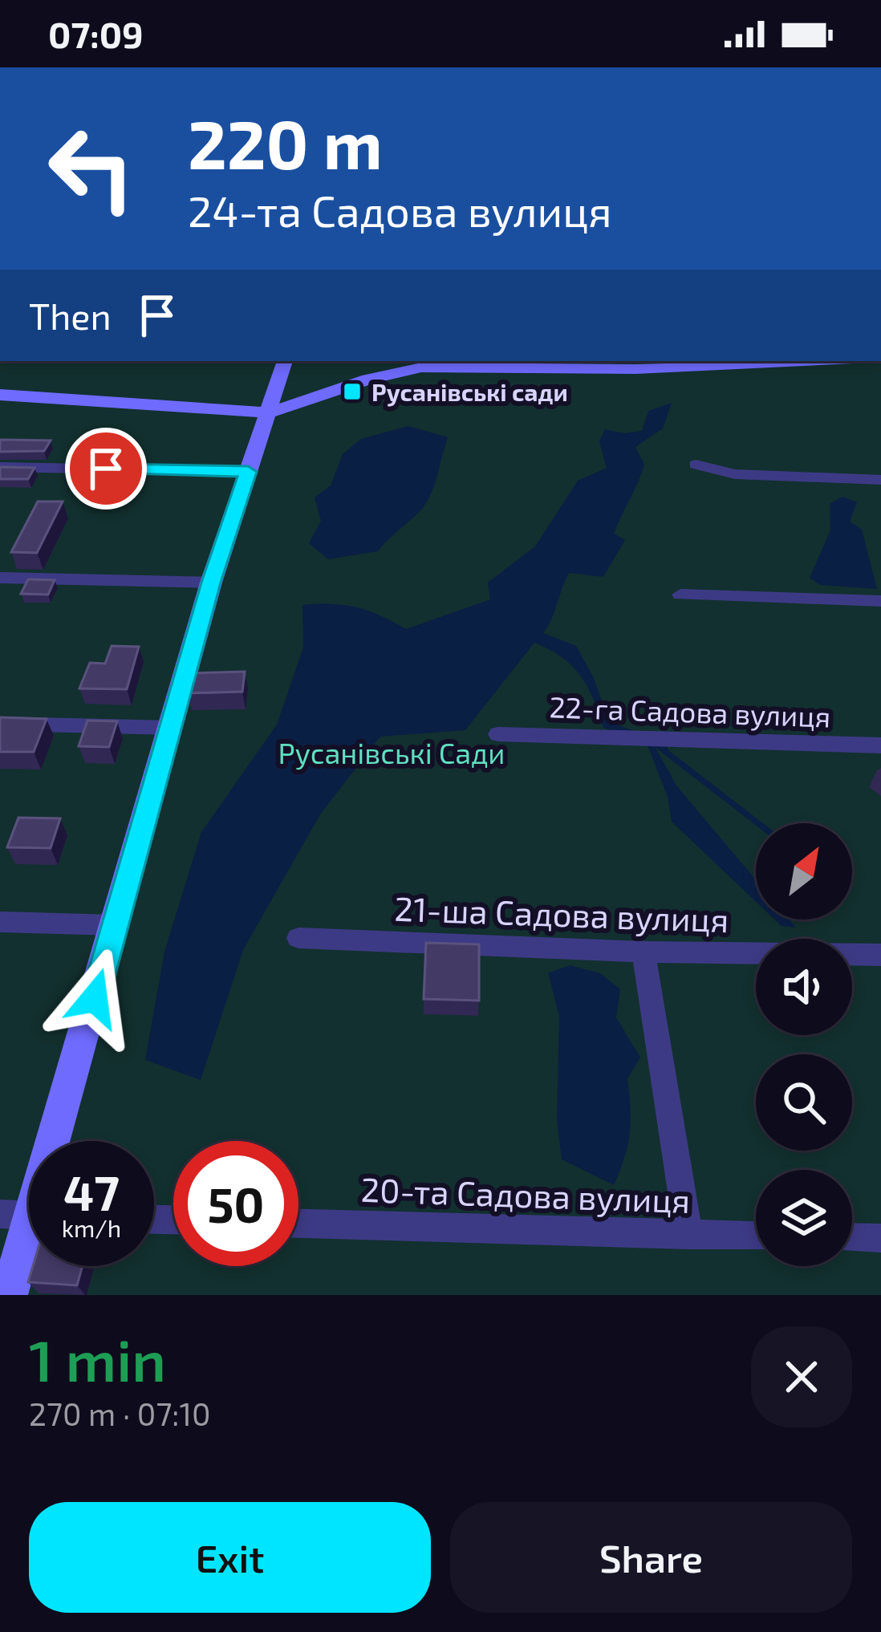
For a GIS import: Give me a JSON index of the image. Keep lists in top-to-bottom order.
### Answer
{
  "streets": {
    "street": ["22-га Садова вулиця", "21-ша Садова вулиця", "20-та Садова вулиця"]
  },
  "parks": ["Русанівські Сади"],
  "places": {
    "transit": ["Русанівські сади"]
  },
  "north": "top right",
  "page": {
    "status": "07:09",
    "turn": ["220 m", "24-та Садова вулиця"],
    "then": "Then",
    "speed": "47 km/h",
    "limit": "50",
    "heading": ["1 min", "270 m · 07:10"],
    "buttons": ["Exit", "Share"]
  }
}
